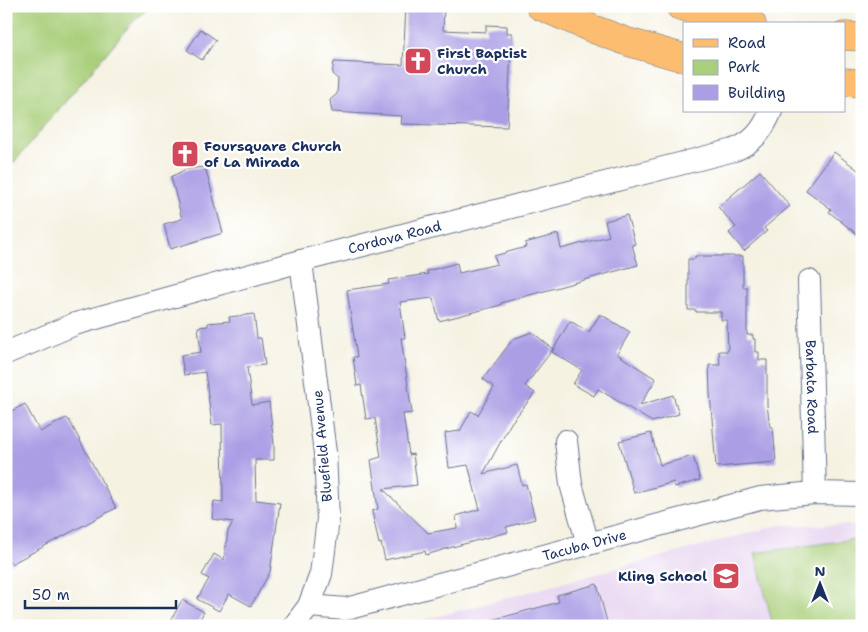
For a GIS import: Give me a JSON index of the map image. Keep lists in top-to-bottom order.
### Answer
{
  "streets": {
    "street": [
      "Cordova Road",
      "Barbata Road",
      "Bluefield Avenue",
      "Tacuba Drive"
    ]
  },
  "crossings": [
    ["Cordova Road", "Bluefield Avenue"],
    ["Barbata Road", "Tacuba Drive"],
    ["Bluefield Avenue", "Tacuba Drive"]
  ],
  "places": {
    "church": ["First Baptist Church", "Foursquare Church of La Mirada"],
    "school or university": ["Kling School"]
  },
  "legend": ["Road", "Park", "Building"],
  "scale_bar": "50 m",
  "north": "top"
}
